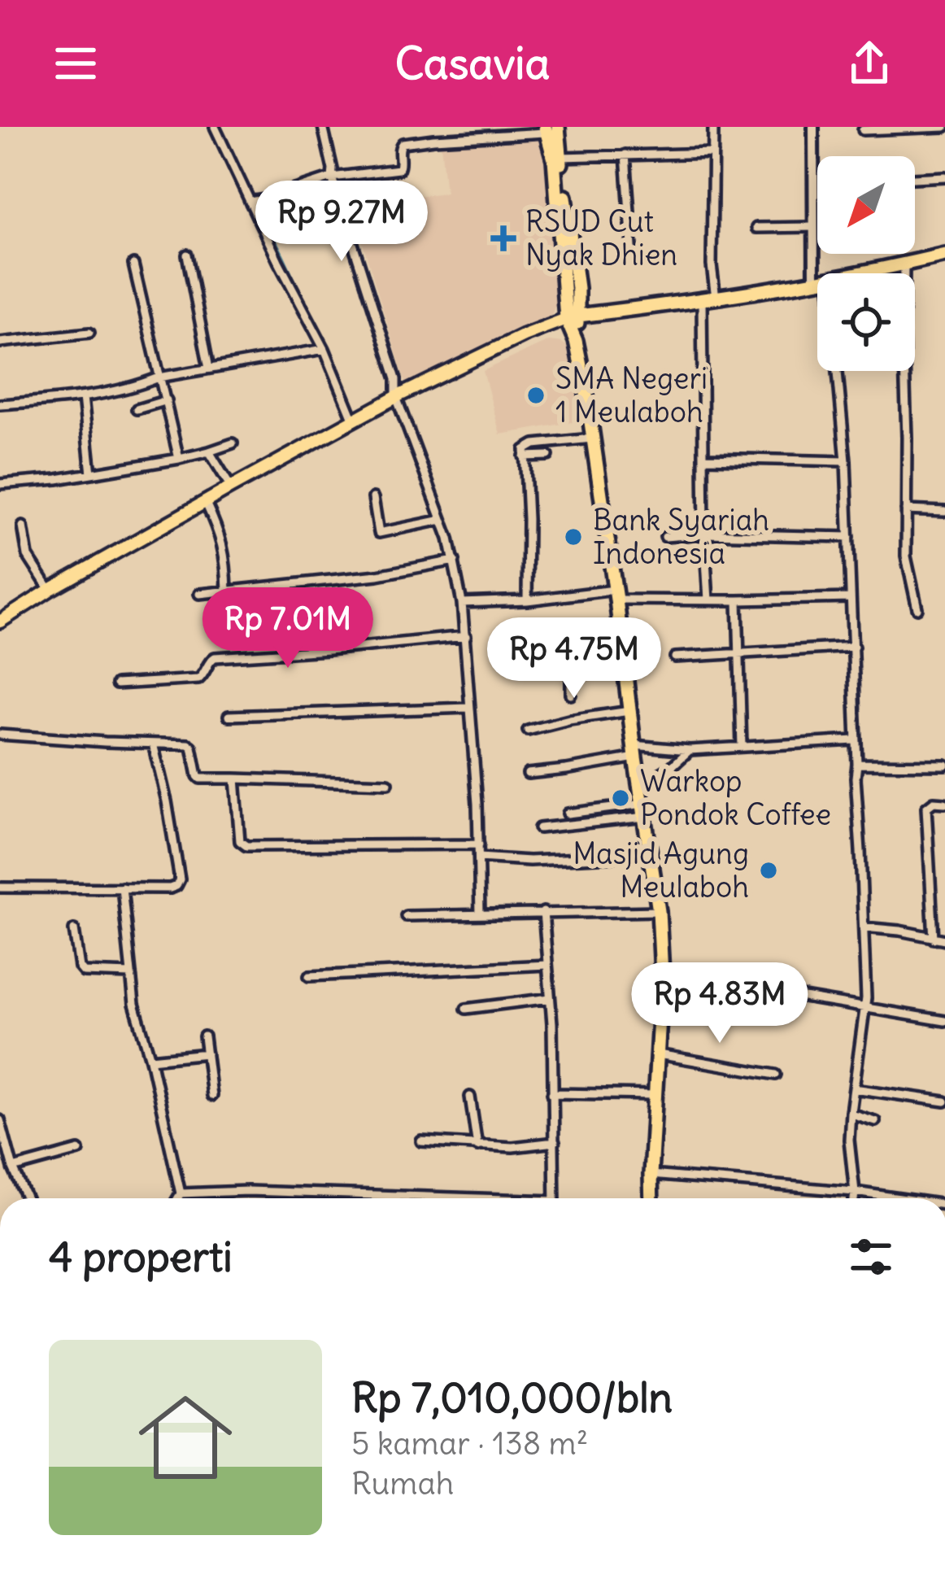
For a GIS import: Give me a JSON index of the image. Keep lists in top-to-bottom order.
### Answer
{
  "places": {
    "health": ["RSUD Cut Nyak Dhien"],
    "other": [
      "SMA Negeri 1 Meulaboh",
      "Bank Syariah Indonesia",
      "Warkop Pondok Coffee",
      "Masjid Agung Meulaboh"
    ]
  },
  "north": "bottom left",
  "page": {
    "header": "Casavia",
    "price": [
      "Rp 9.27M",
      "Rp 7.01M",
      "Rp 4.75M",
      "Rp 4.83M"
    ],
    "heading": "4 properti",
    "list": [
      {
        "name": "Rp 7,010,000/bln",
        "note": "5 kamar · 138 m² · Rumah"
      }
    ]
  }
}
